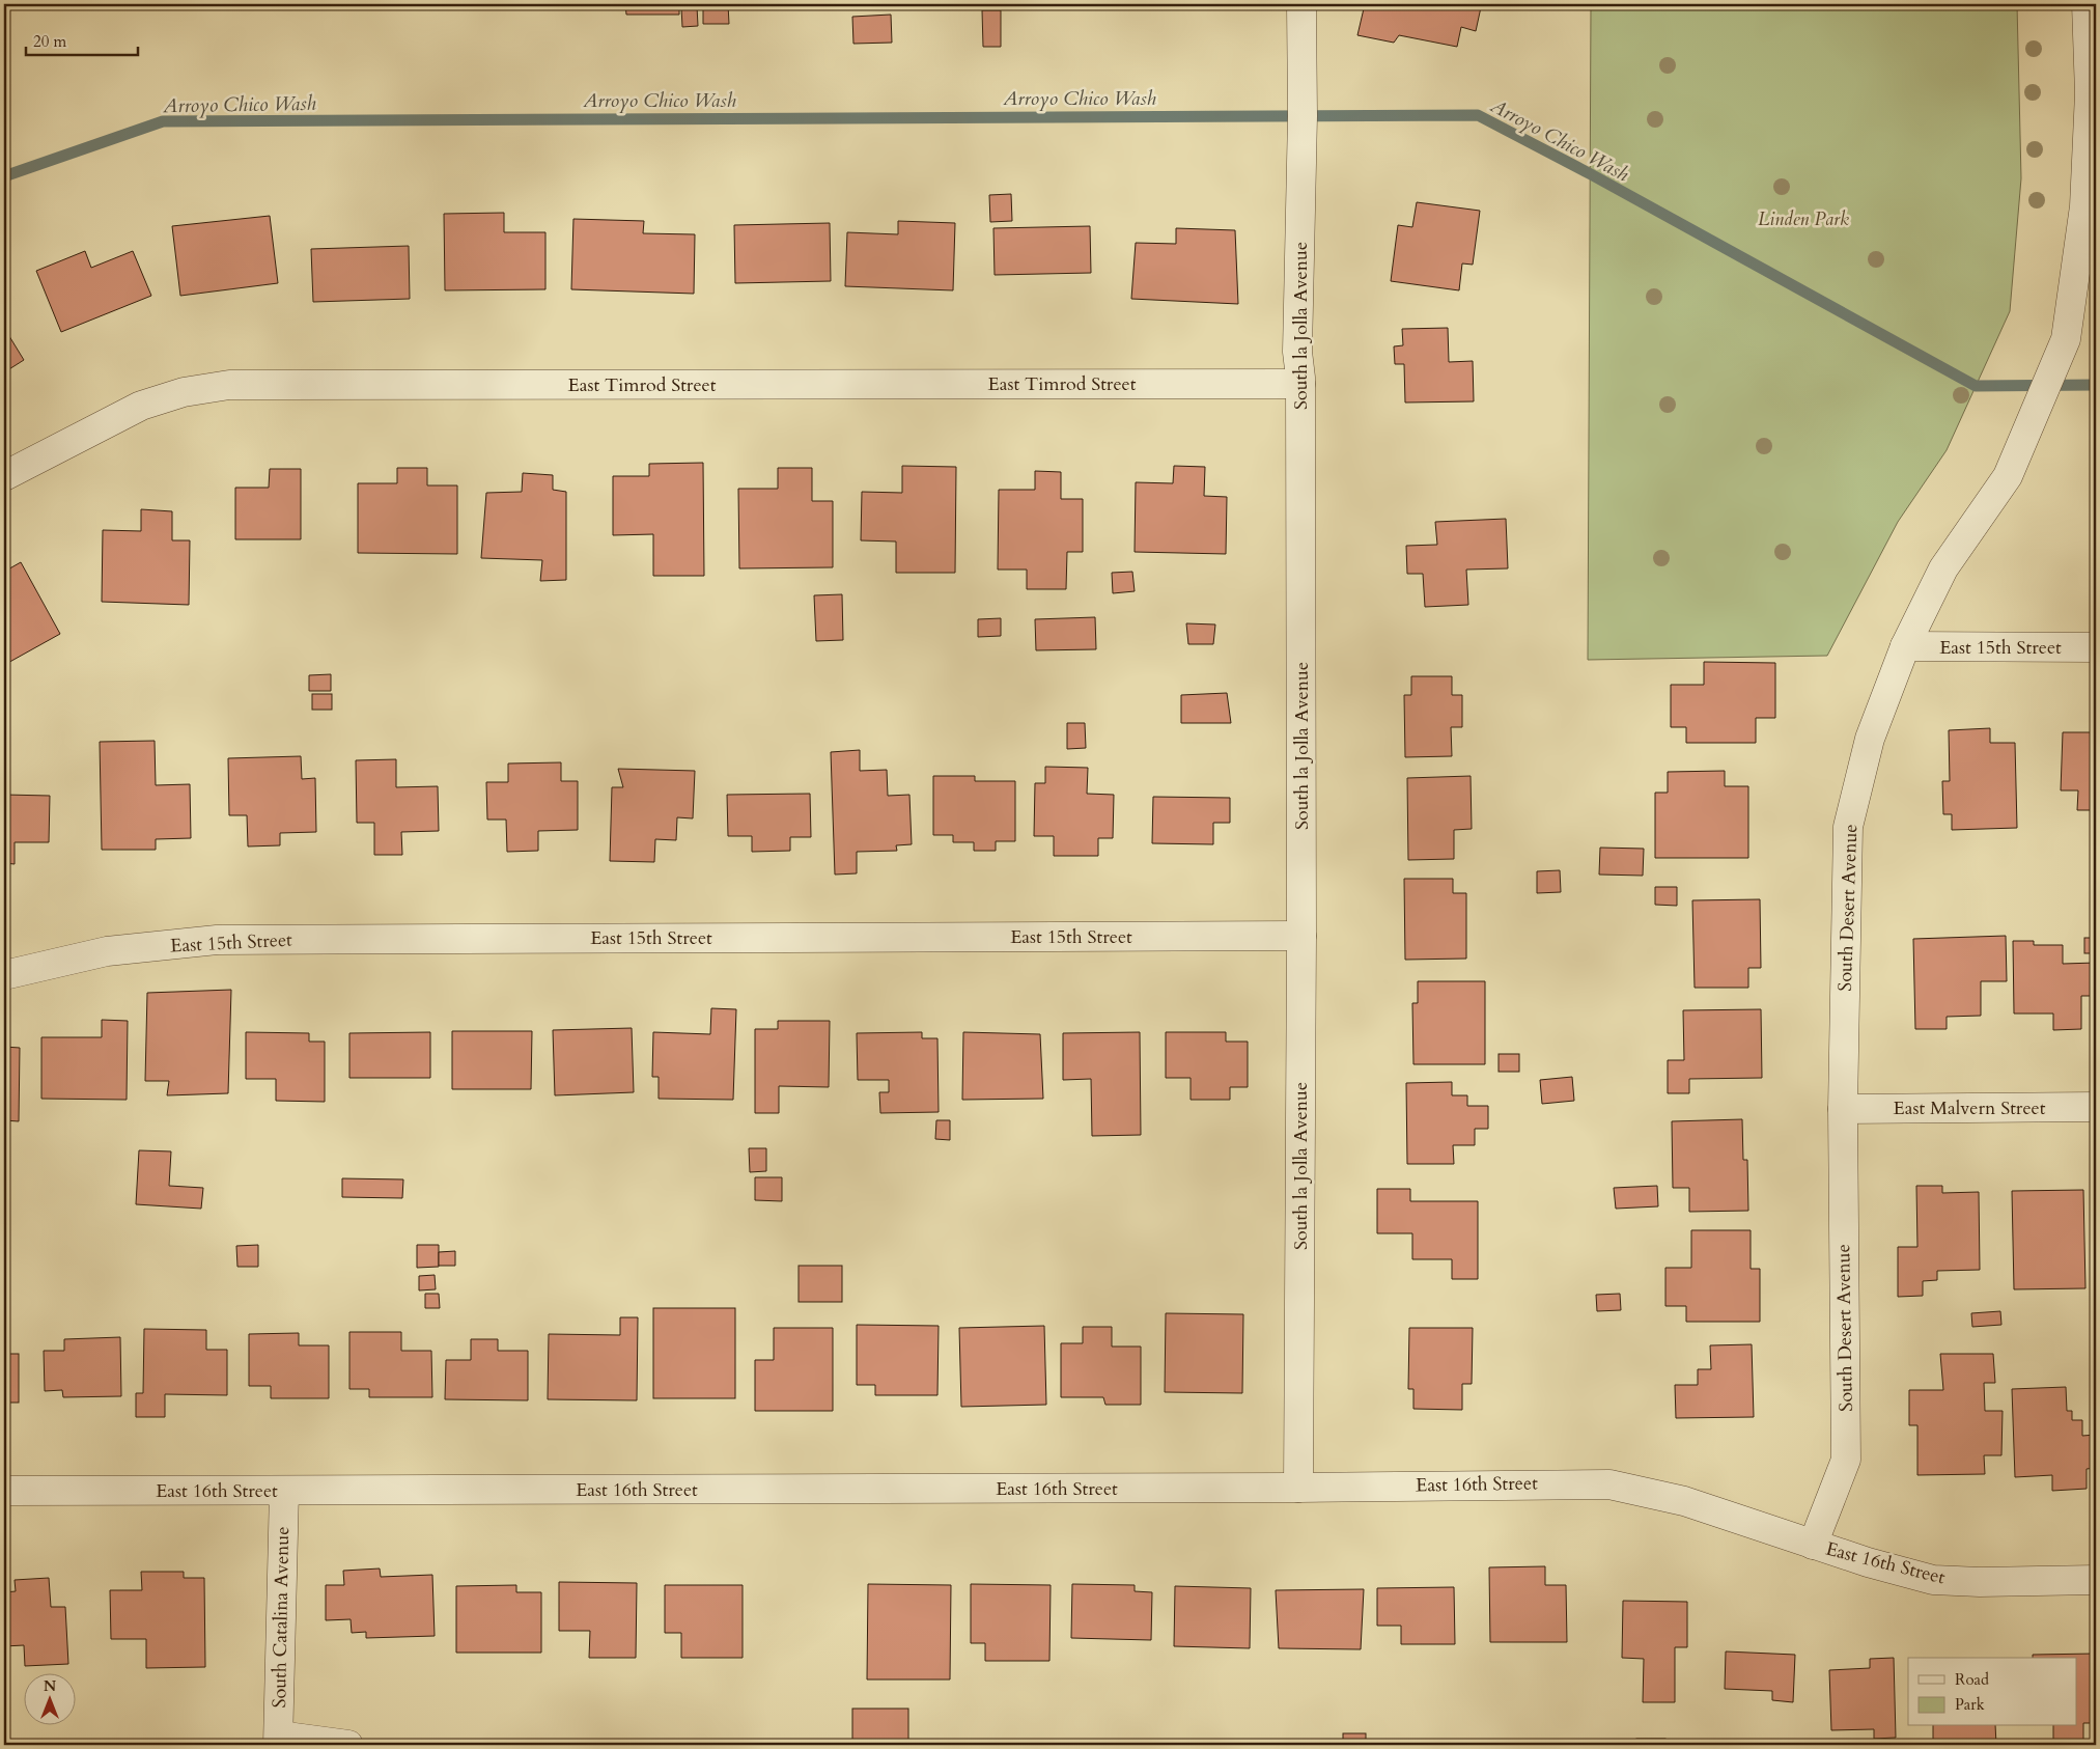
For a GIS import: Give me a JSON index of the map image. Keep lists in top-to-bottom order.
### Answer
{
  "streets": {
    "street": [
      "South la Jolla Avenue",
      "East Timrod Street",
      "East 15th Street",
      "South Desert Avenue",
      "East Malvern Street",
      "East 16th Street",
      "South Catalina Avenue"
    ]
  },
  "crossings": [
    ["South la Jolla Avenue", "East Timrod Street"],
    ["South la Jolla Avenue", "East 15th Street"],
    ["South la Jolla Avenue", "East 16th Street"],
    ["East 15th Street", "South Desert Avenue"],
    ["South Desert Avenue", "East Malvern Street"],
    ["South Desert Avenue", "East 16th Street"],
    ["East 16th Street", "South Catalina Avenue"]
  ],
  "water": ["Arroyo Chico Wash"],
  "parks": ["Linden Park"],
  "legend": ["Road", "Park"],
  "scale_bar": "20 m",
  "north": "top"
}
